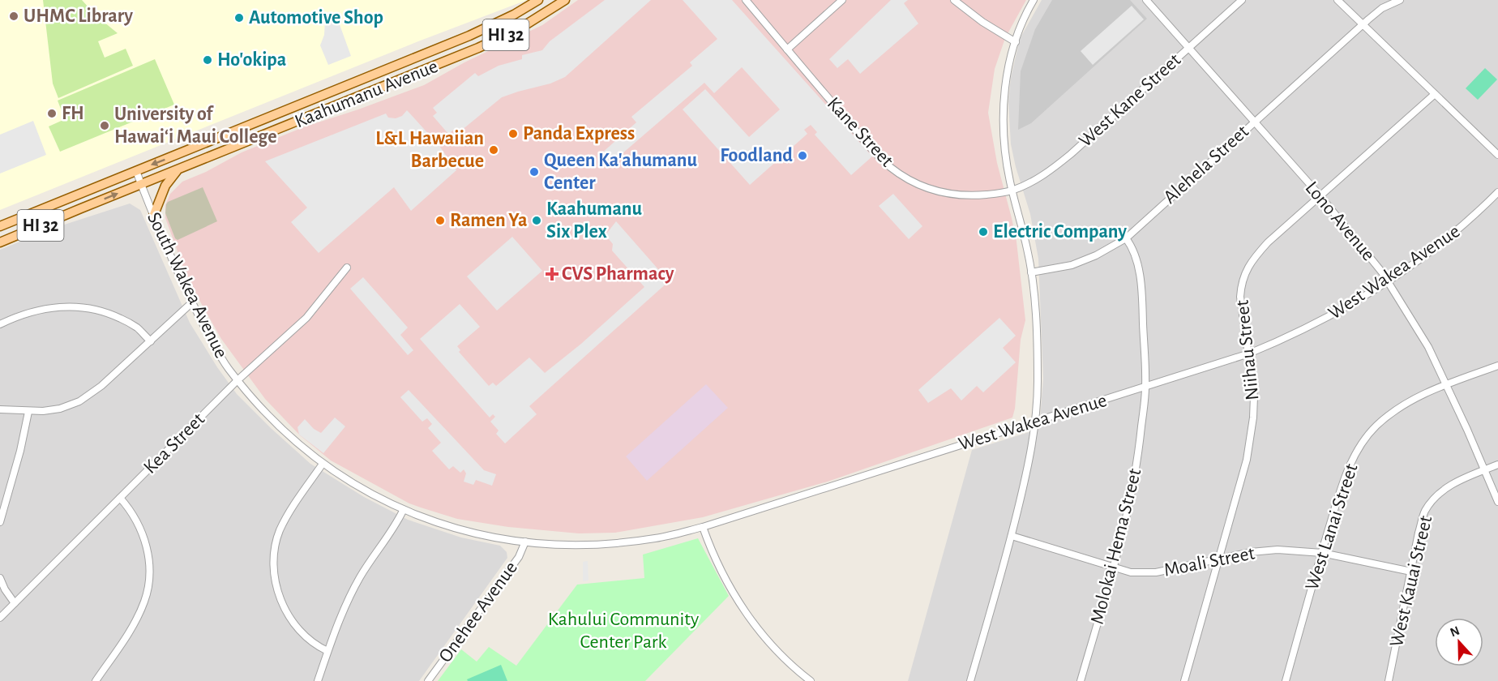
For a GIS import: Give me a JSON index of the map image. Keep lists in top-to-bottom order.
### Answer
{
  "streets": {
    "main road": ["HI 32", "Kaahumanu Avenue"],
    "street": [
      "West Kane Street",
      "Kane Street",
      "Alehela Street",
      "Lono Avenue",
      "West Wakea Avenue",
      "South Wakea Avenue",
      "Niihau Street",
      "Kea Street",
      "West Lanai Street",
      "Molokai Hema Street",
      "Moali Street",
      "West Kauai Street",
      "Onehee Avenue"
    ]
  },
  "crossings": [
    ["Kaahumanu Avenue", "South Wakea Avenue"],
    ["West Kane Street", "Kane Street"],
    ["West Kane Street", "Lono Avenue"],
    ["Alehela Street", "Lono Avenue"],
    ["Alehela Street", "Molokai Hema Street"],
    ["Lono Avenue", "West Wakea Avenue"],
    ["Lono Avenue", "Niihau Street"],
    ["Lono Avenue", "West Lanai Street"],
    ["Lono Avenue", "West Kauai Street"],
    ["West Wakea Avenue", "South Wakea Avenue"],
    ["West Wakea Avenue", "Niihau Street"],
    ["West Wakea Avenue", "Molokai Hema Street"],
    ["West Wakea Avenue", "Onehee Avenue"],
    ["South Wakea Avenue", "Kea Street"],
    ["South Wakea Avenue", "Onehee Avenue"],
    ["Niihau Street", "Moali Street"],
    ["West Lanai Street", "Moali Street"],
    ["Molokai Hema Street", "Moali Street"],
    ["Moali Street", "West Kauai Street"]
  ],
  "parks": ["Kahului Community Center Park"],
  "places": {
    "other": [
      "UHMC Library",
      "Automotive Shop",
      "Ho'okipa",
      "FH",
      "University of Hawai‘i Maui College",
      "Panda Express",
      "L&L Hawaiian Barbecue",
      "Foodland",
      "Queen Ka'ahumanu Center",
      "Ramen Ya",
      "Kaahumanu Six Plex",
      "Electric Company"
    ],
    "health": ["CVS Pharmacy"]
  },
  "north": "top"
}
